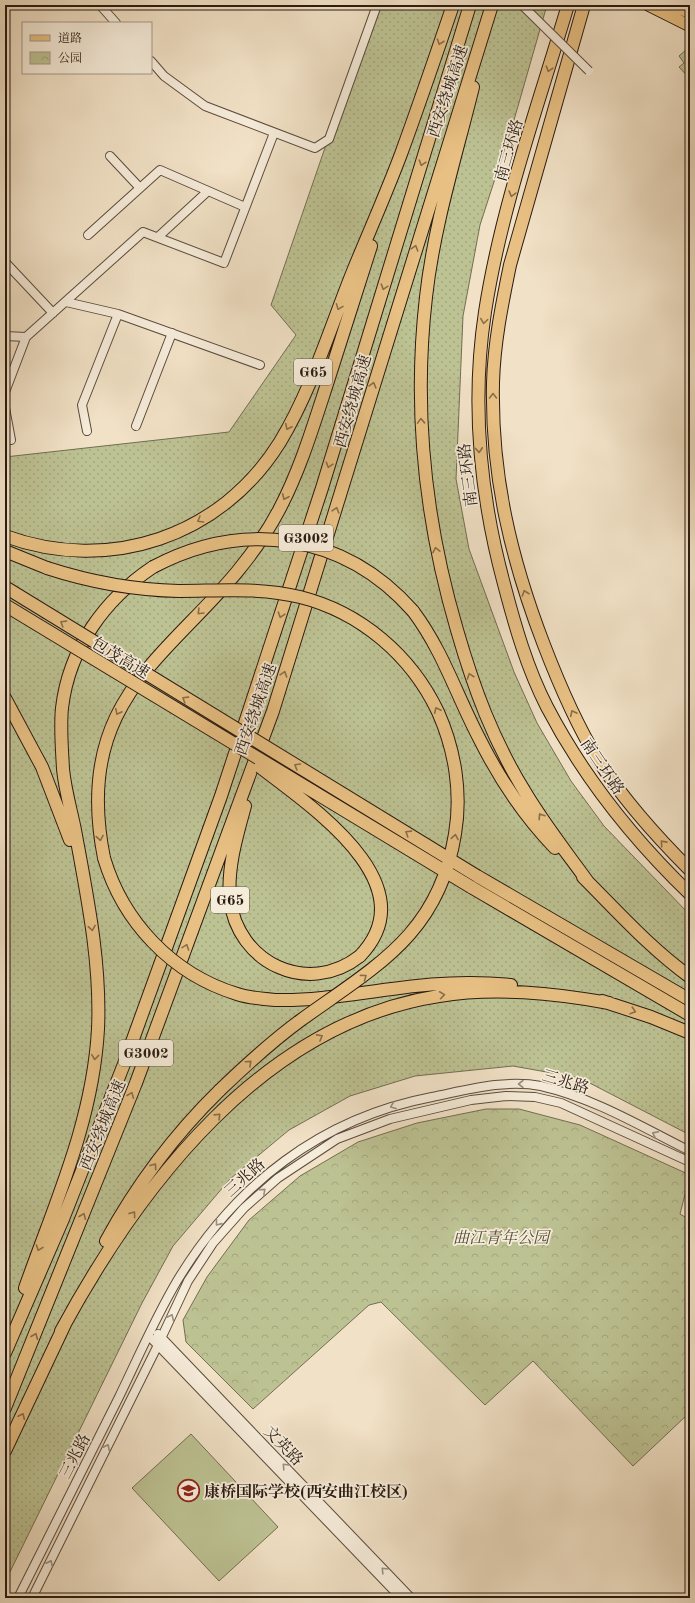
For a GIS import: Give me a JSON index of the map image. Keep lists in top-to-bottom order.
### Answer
{
  "streets": {
    "highway": [
      "西安绕城高速",
      "南三环路",
      "G65",
      "G3002",
      "包茂高速"
    ],
    "street": ["三兆路", "文英路"]
  },
  "crossings": [
    ["西安绕城高速", "G65"],
    ["G65", "包茂高速"],
    ["三兆路", "文英路"]
  ],
  "parks": ["曲江青年公园"],
  "places": {
    "school or university": ["康桥国际学校(西安曲江校区)"]
  },
  "legend": ["道路", "公园"]
}
